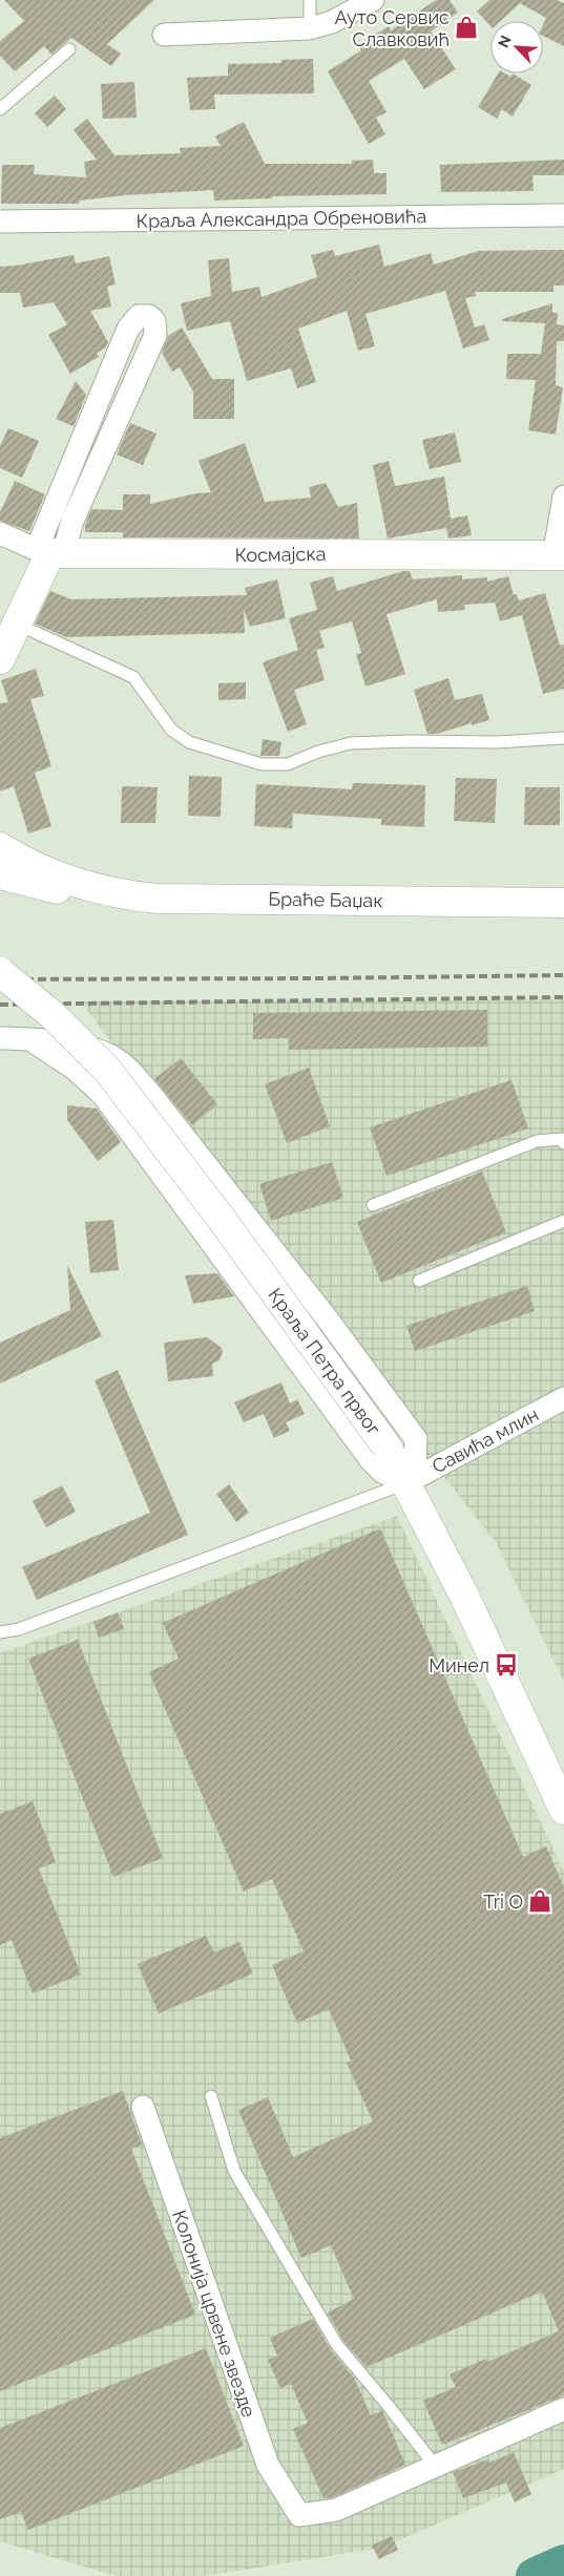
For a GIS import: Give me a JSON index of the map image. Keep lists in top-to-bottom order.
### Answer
{
  "streets": {
    "main road": ["Космајска", "Браће Баџак", "Краља Петра првог"],
    "street": ["Краља Александра Обреновића", "Савића млин", "Колонија црвене звезде"]
  },
  "crossings": [
    ["Краља Петра првог", "Савића млин"]
  ],
  "places": {
    "shop": ["Ауто Сервис Славковић", "Tri O"],
    "bus stop": ["Минел"]
  },
  "north": "top left"
}
